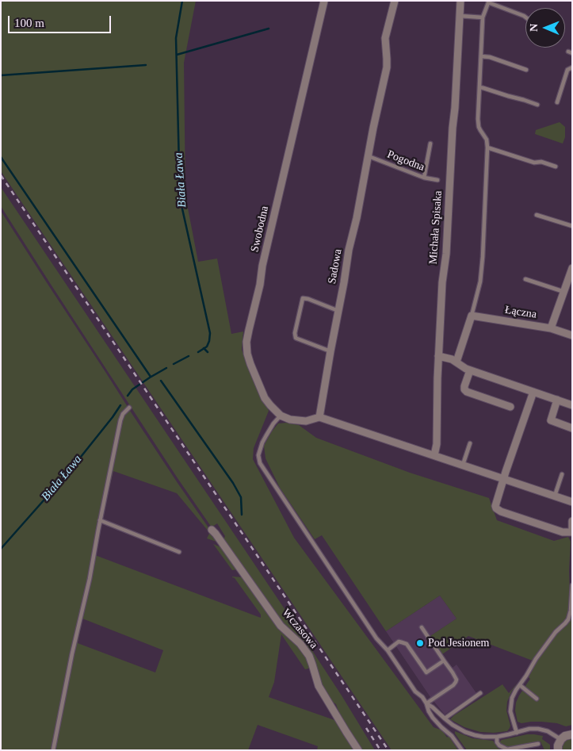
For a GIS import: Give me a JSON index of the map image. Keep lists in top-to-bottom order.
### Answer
{
  "streets": {
    "street": [
      "Michała Spisaka",
      "Swobodna",
      "Sadowa",
      "Łączna",
      "Wczasowa"
    ],
    "lane": ["Pogodna"]
  },
  "crossings": [
    ["Pogodna", "Sadowa"]
  ],
  "water": ["Biała Ława"],
  "places": ["Pod Jesionem"],
  "scale_bar": "100 m",
  "north": "left"
}
